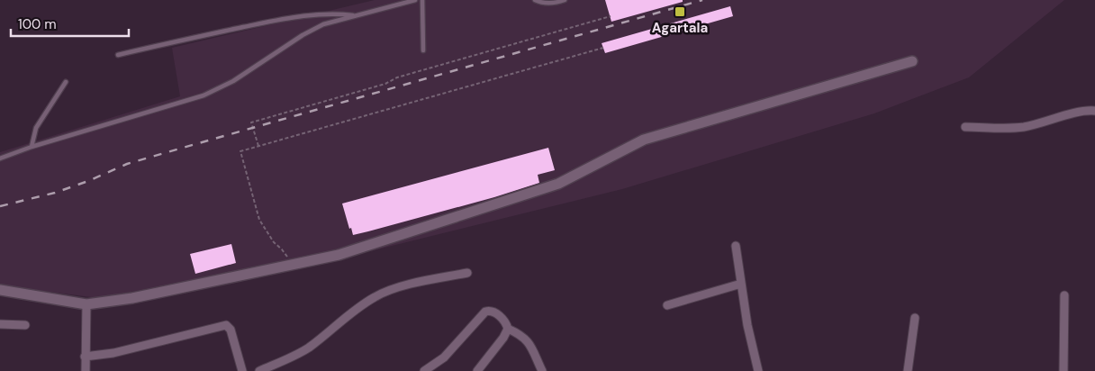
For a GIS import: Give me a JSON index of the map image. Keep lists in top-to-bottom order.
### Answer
{
  "places": {
    "transit": ["Agartala"]
  },
  "scale_bar": "100 m"
}
